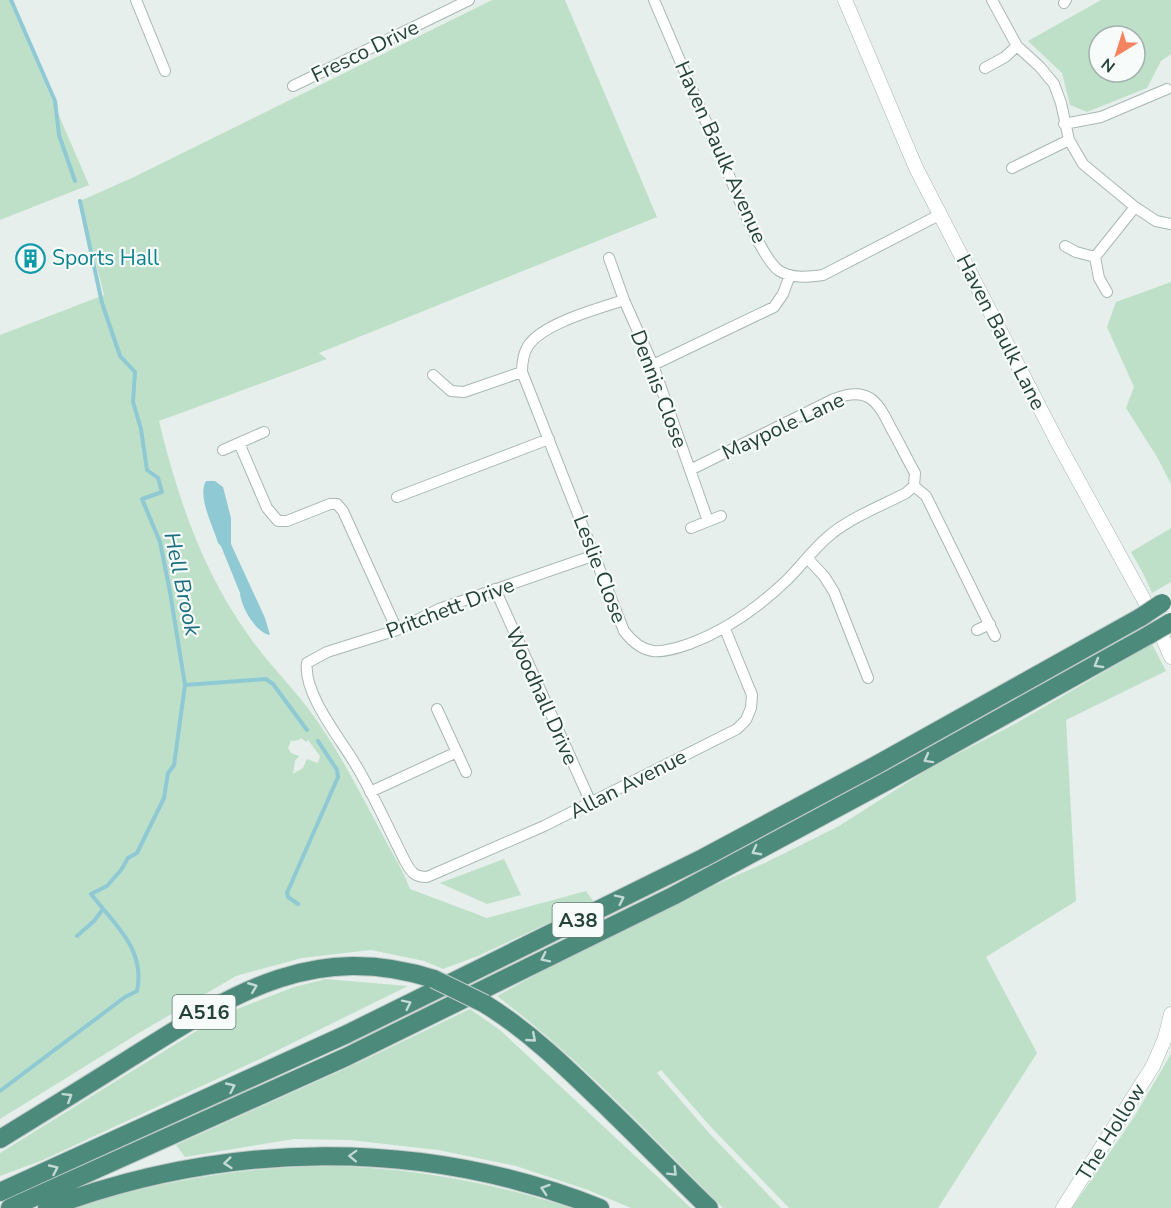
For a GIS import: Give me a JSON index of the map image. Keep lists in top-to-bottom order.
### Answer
{
  "streets": {
    "highway": ["A38", "A516"],
    "street": [
      "Fresco Drive",
      "Haven Baulk Avenue",
      "Haven Baulk Lane",
      "Dennis Close",
      "Maypole Lane",
      "Leslie Close",
      "Pritchett Drive",
      "Woodhall Drive",
      "Allan Avenue",
      "The Hollow"
    ]
  },
  "crossings": [
    ["Dennis Close", "Maypole Lane"],
    ["Maypole Lane", "Leslie Close"],
    ["Leslie Close", "Pritchett Drive"],
    ["Leslie Close", "Allan Avenue"],
    ["Pritchett Drive", "Woodhall Drive"],
    ["Pritchett Drive", "Allan Avenue"],
    ["Woodhall Drive", "Allan Avenue"]
  ],
  "water": ["Hell Brook"],
  "places": {
    "building": ["Sports Hall"]
  },
  "north": "bottom left"
}
